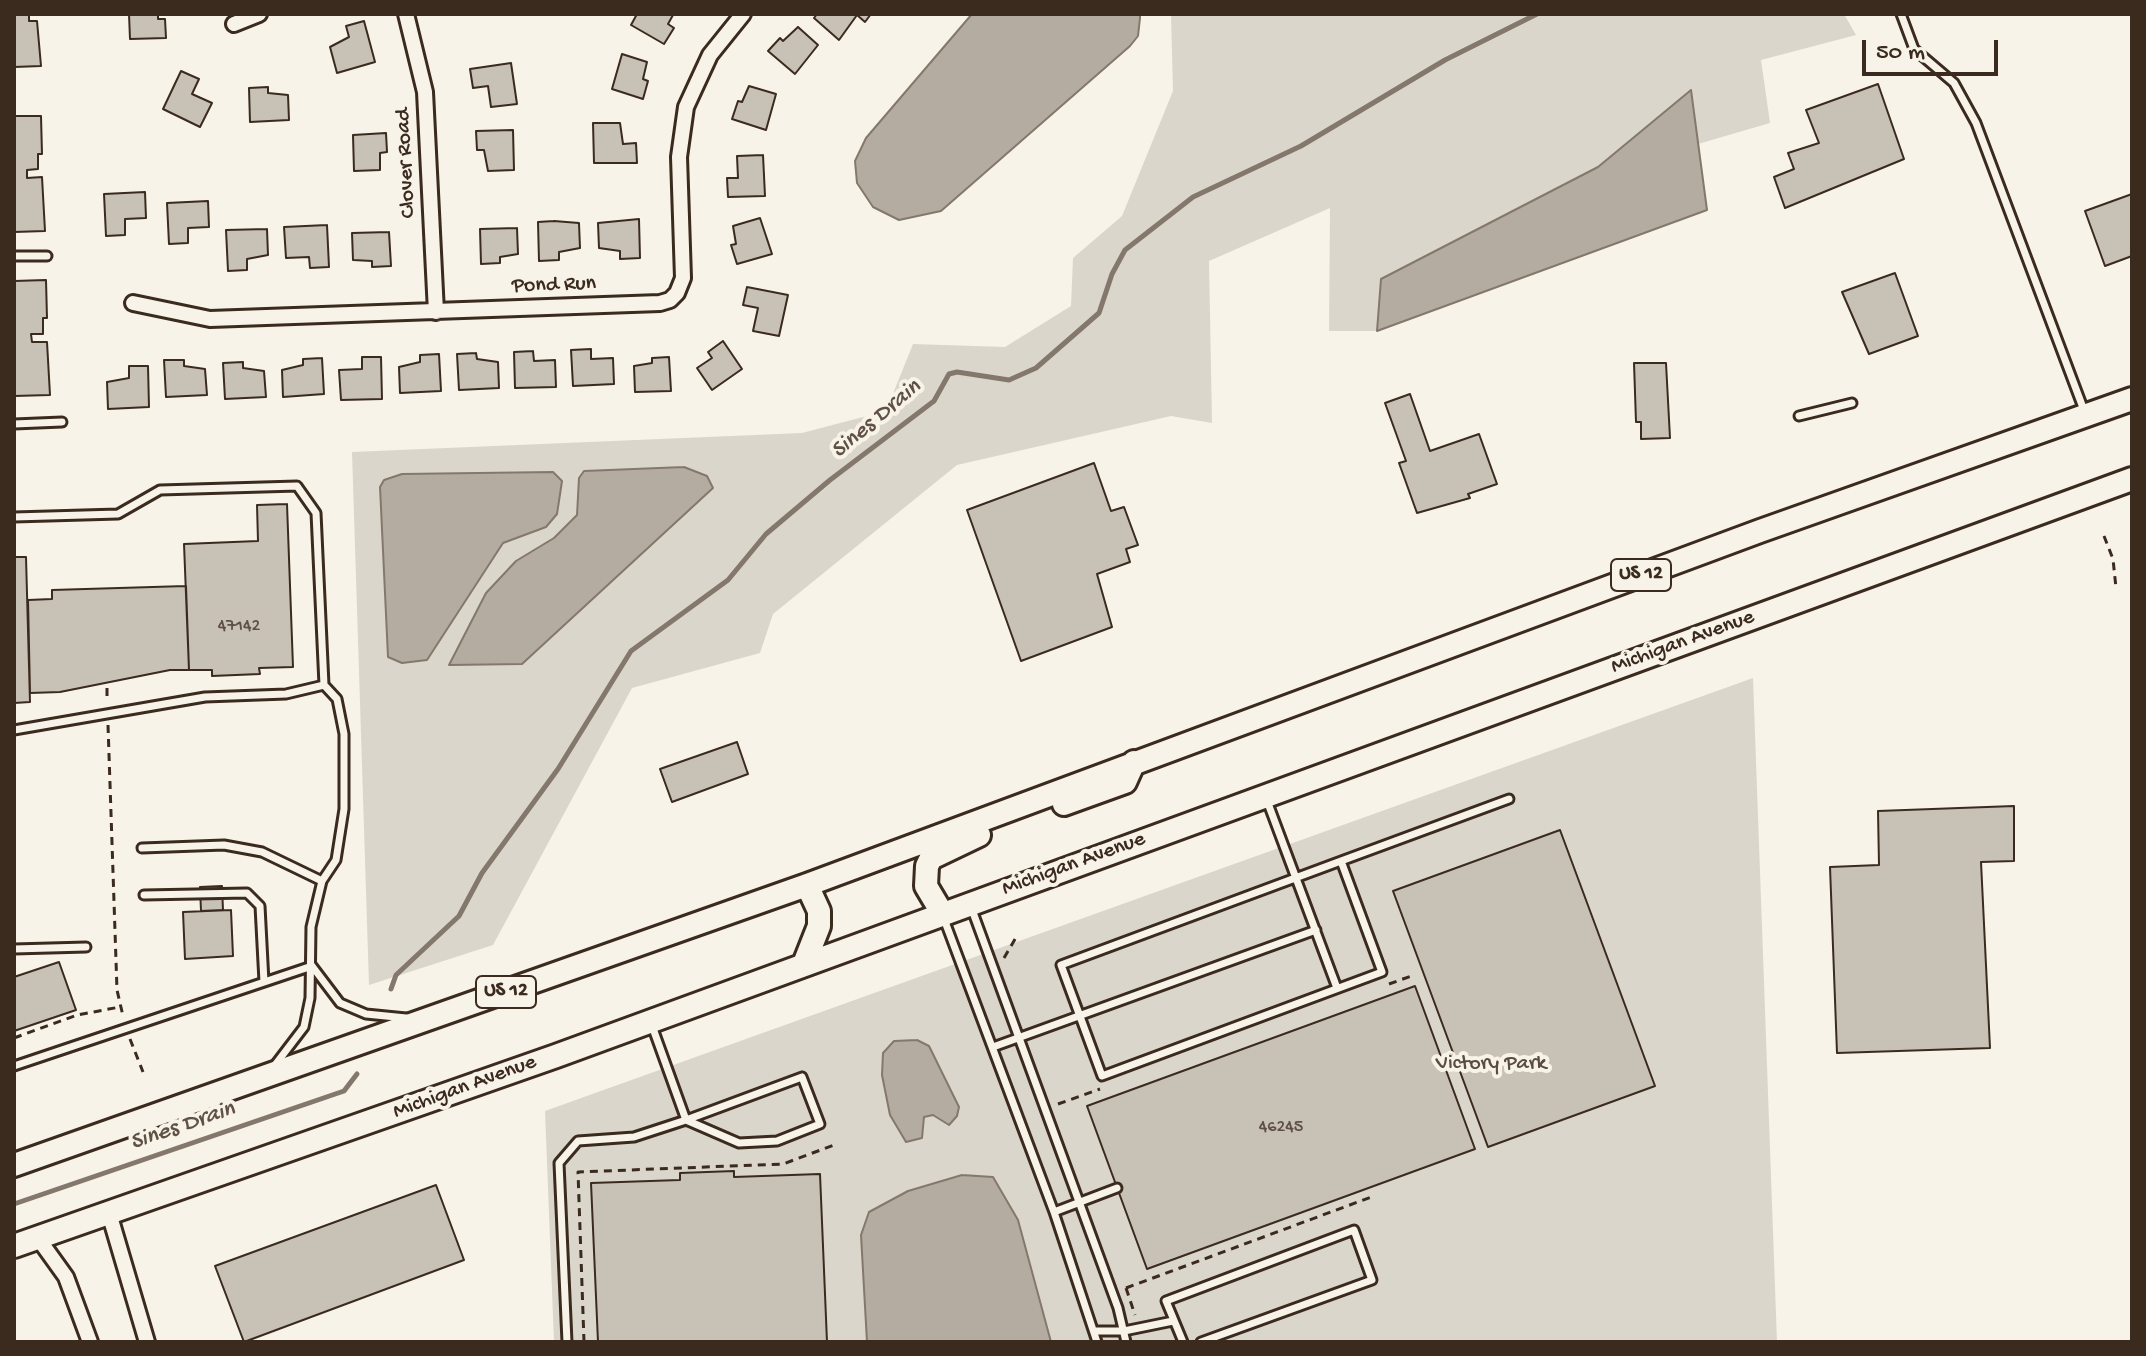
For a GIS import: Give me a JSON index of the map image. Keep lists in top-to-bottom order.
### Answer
{
  "streets": {
    "main road": ["US 12", "Michigan Avenue"],
    "street": ["Clover Road", "Pond Run"]
  },
  "crossings": [
    ["Clover Road", "Pond Run"]
  ],
  "water": ["Sines Drain"],
  "parks": ["Victory Park"],
  "house_numbers": ["47142", "46245"],
  "scale_bar": "50 m"
}
